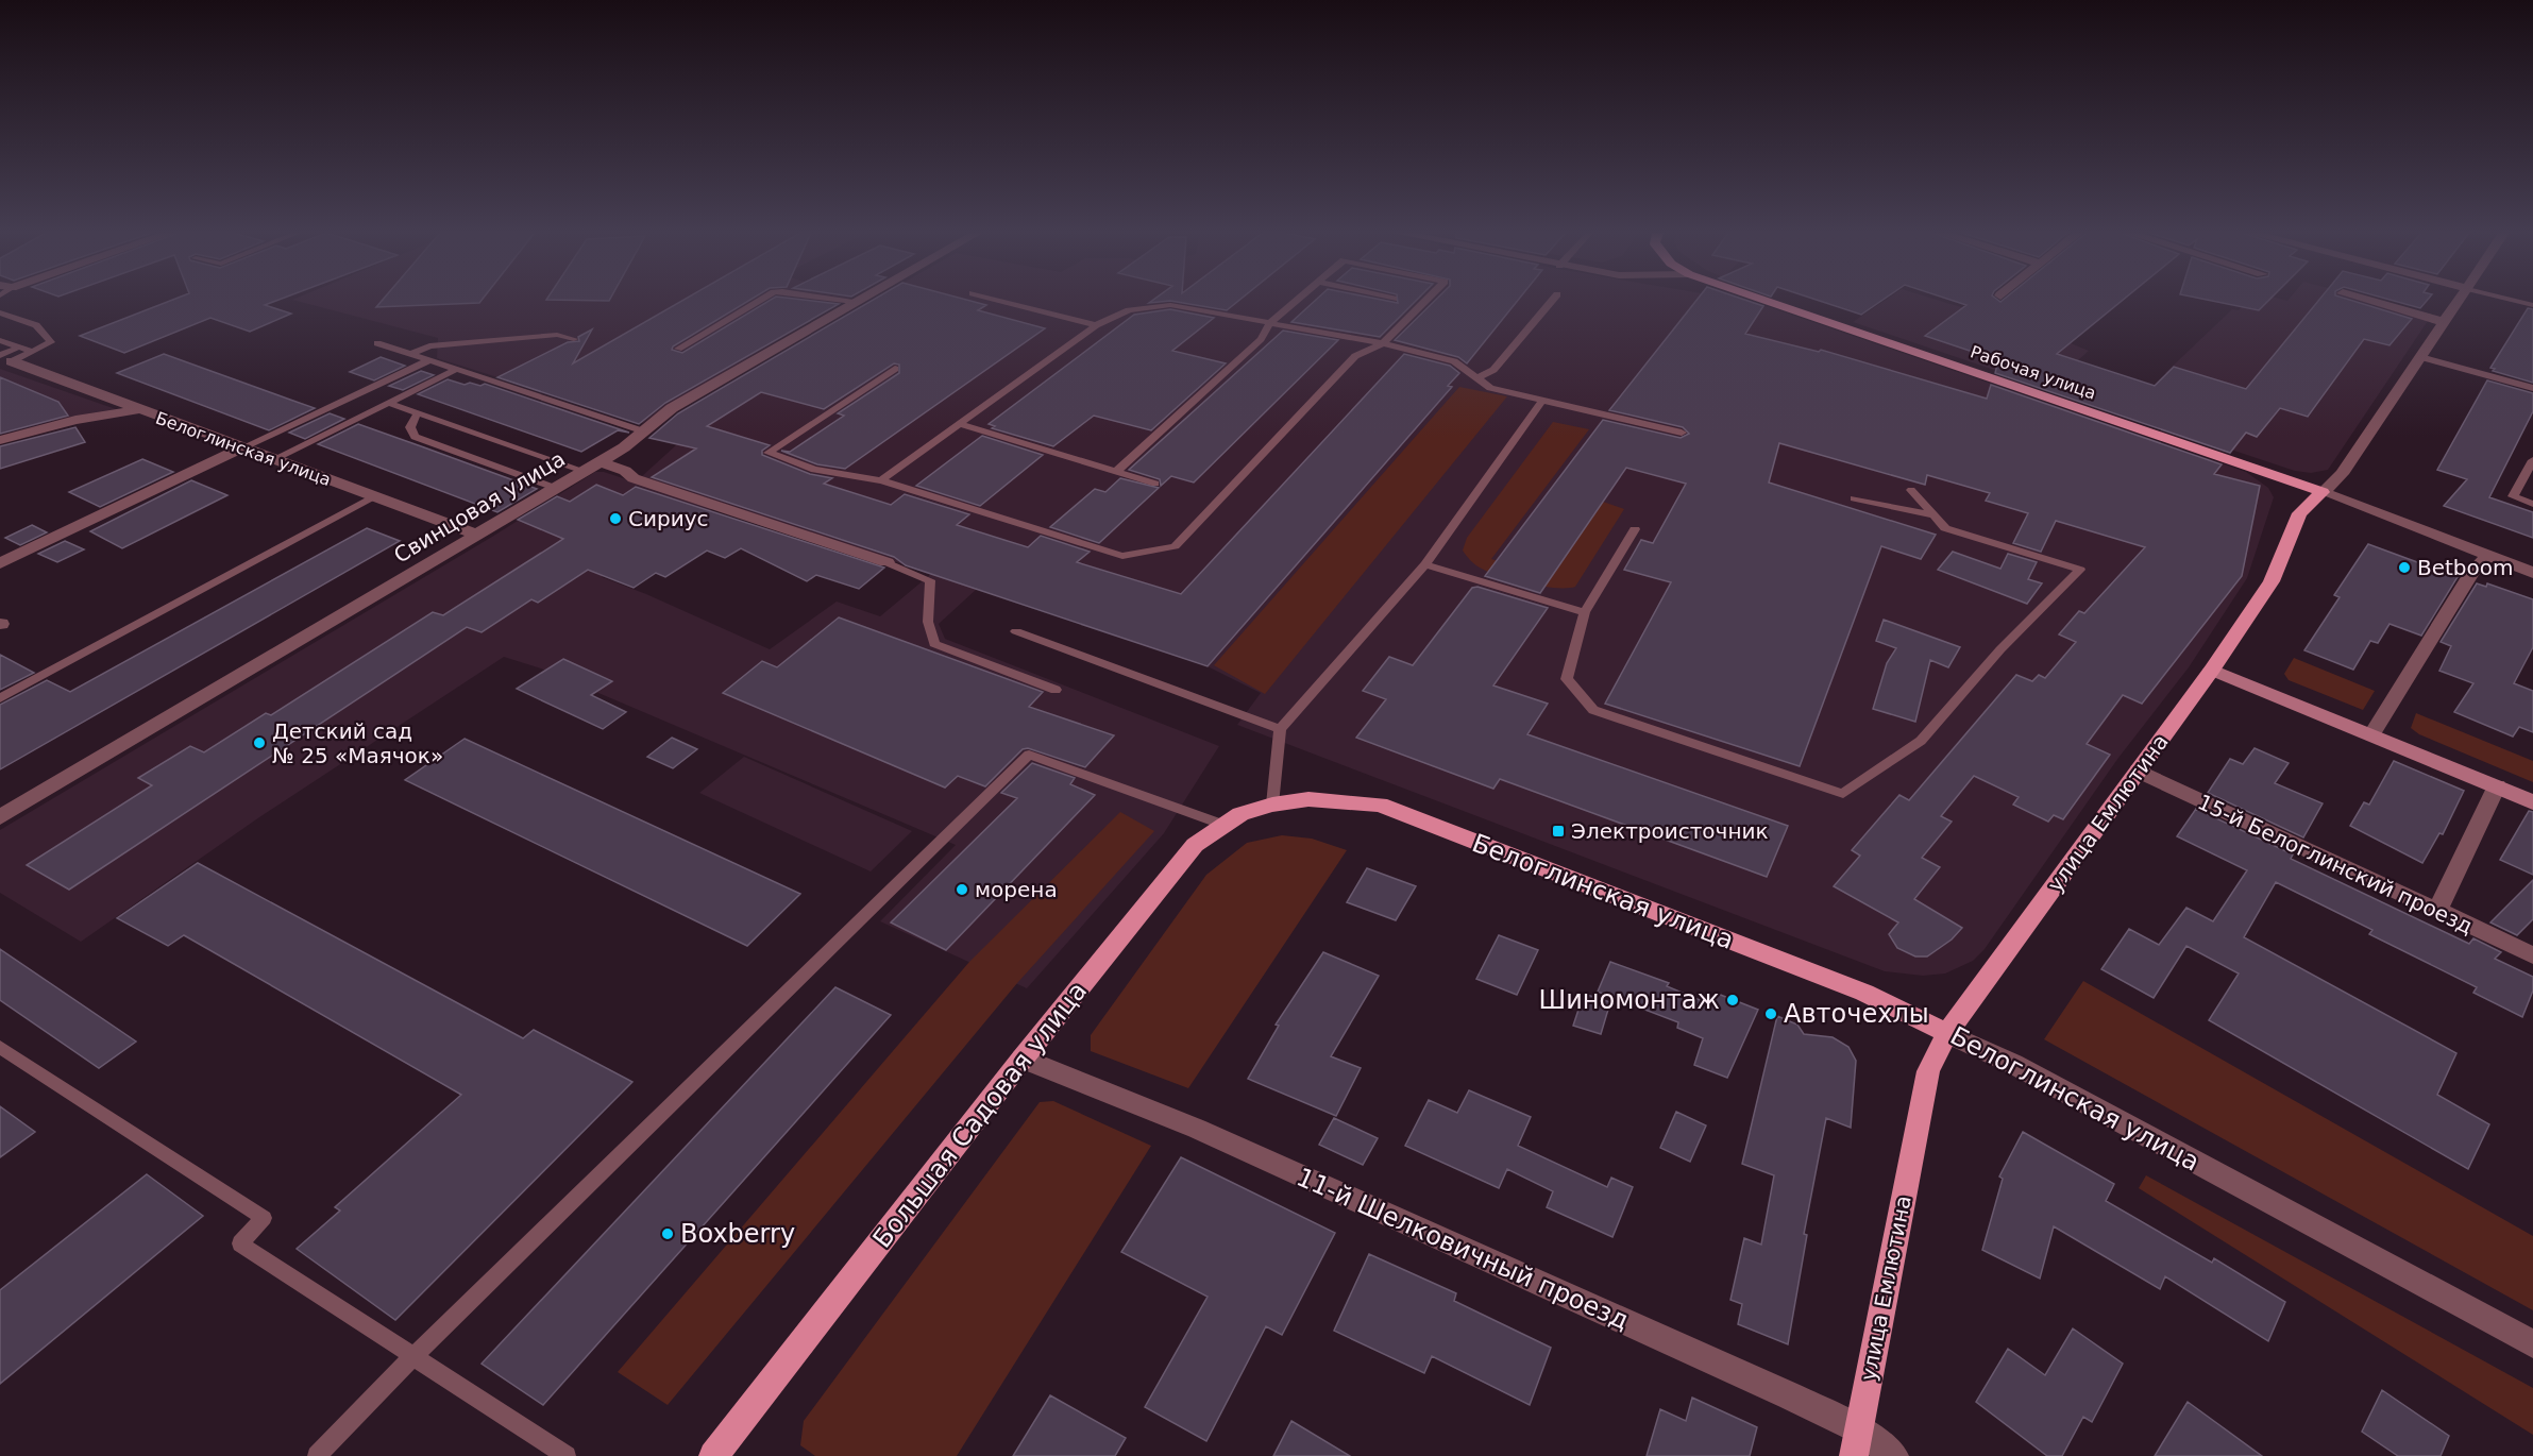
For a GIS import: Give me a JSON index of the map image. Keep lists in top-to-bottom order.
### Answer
{
  "streets": {
    "main road": [
      "Рабочая улица",
      "Белоглинская улица",
      "улица Емлютина",
      "Большая Садовая улица"
    ],
    "street": ["Свинцовая улица", "15-й Белоглинский проезд", "11-й Шелковичный проезд"]
  },
  "crossings": [
    ["Рабочая улица", "улица Емлютина"],
    ["Белоглинская улица", "Свинцовая улица"],
    ["Белоглинская улица", "улица Емлютина"],
    ["Белоглинская улица", "Большая Садовая улица"],
    ["улица Емлютина", "15-й Белоглинский проезд"],
    ["улица Емлютина", "11-й Шелковичный проезд"],
    ["Большая Садовая улица", "11-й Шелковичный проезд"]
  ],
  "places": {
    "other": [
      "Сириус",
      "Betboom",
      "Детский сад № 25 «Маячок»",
      "морена",
      "Шиномонтаж",
      "Авточехлы",
      "Boxberry"
    ],
    "transit": ["Электроисточник"]
  }
}
